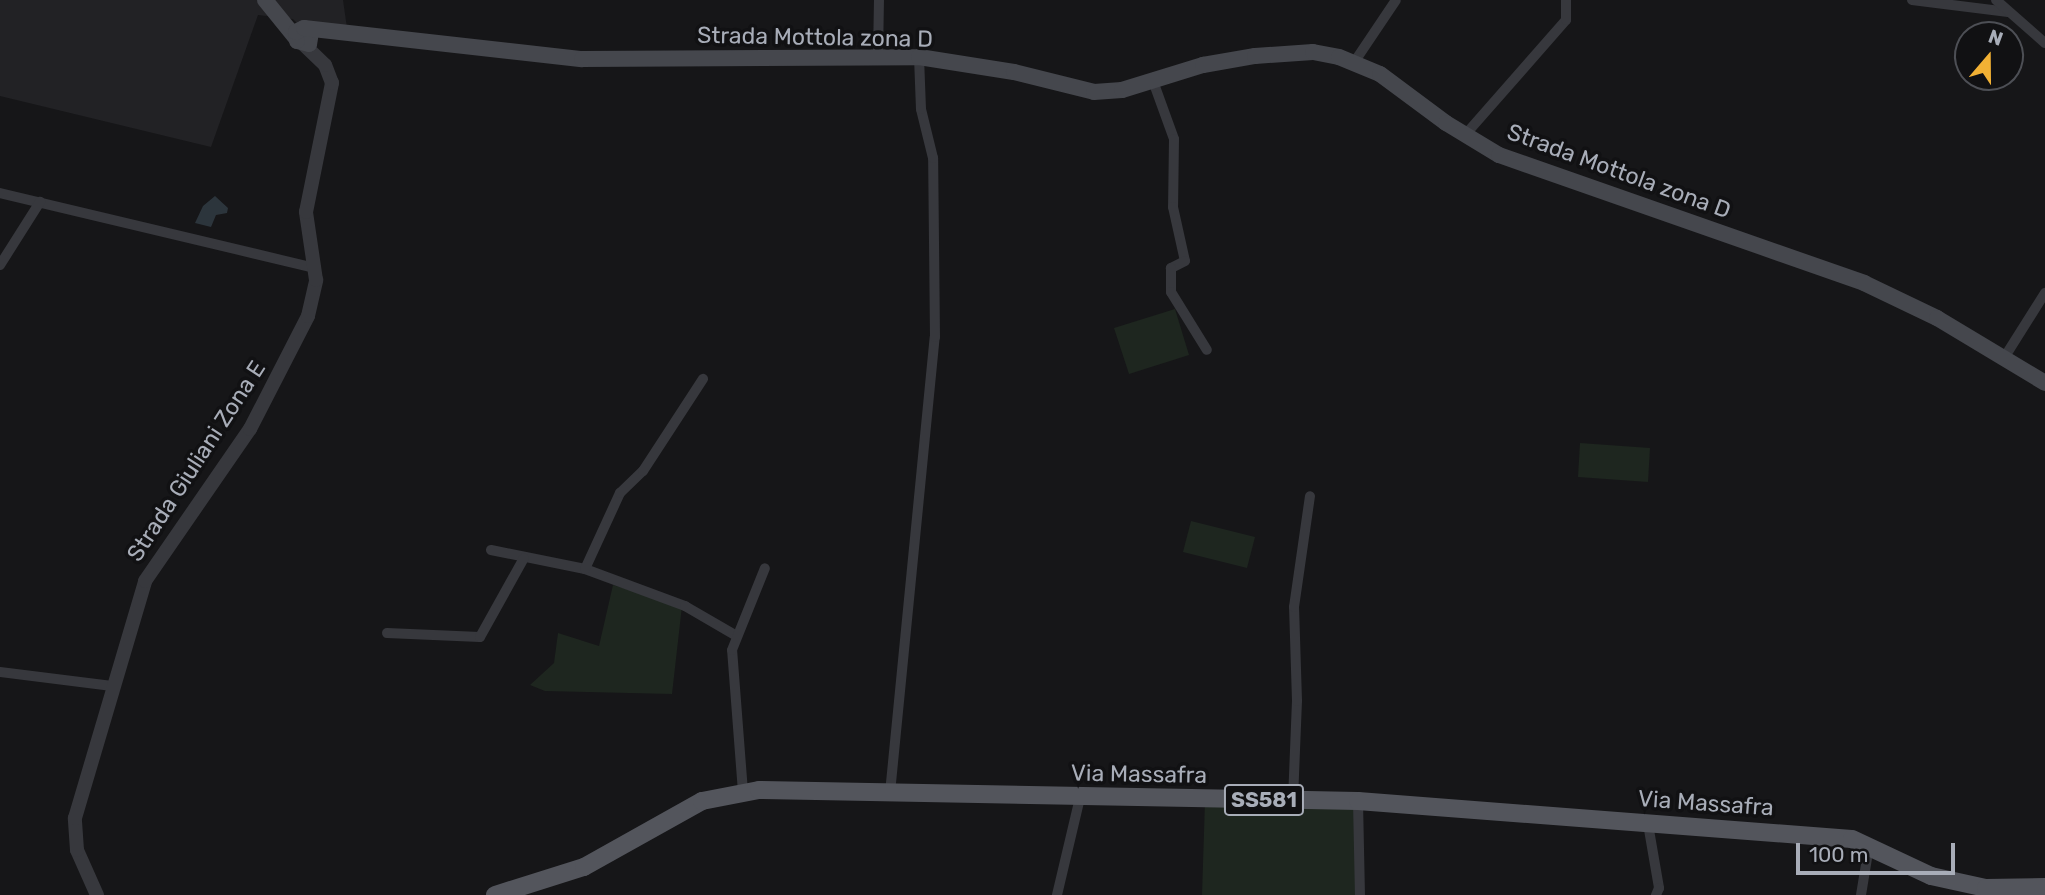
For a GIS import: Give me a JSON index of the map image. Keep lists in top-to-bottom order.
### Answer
{
  "streets": {
    "main road": ["Strada Mottola zona D", "Via Massafra", "SS581"],
    "street": ["Strada Giuliani Zona E"]
  },
  "crossings": [
    ["Strada Mottola zona D", "Strada Giuliani Zona E"]
  ],
  "scale_bar": "100 m",
  "north": "top"
}
